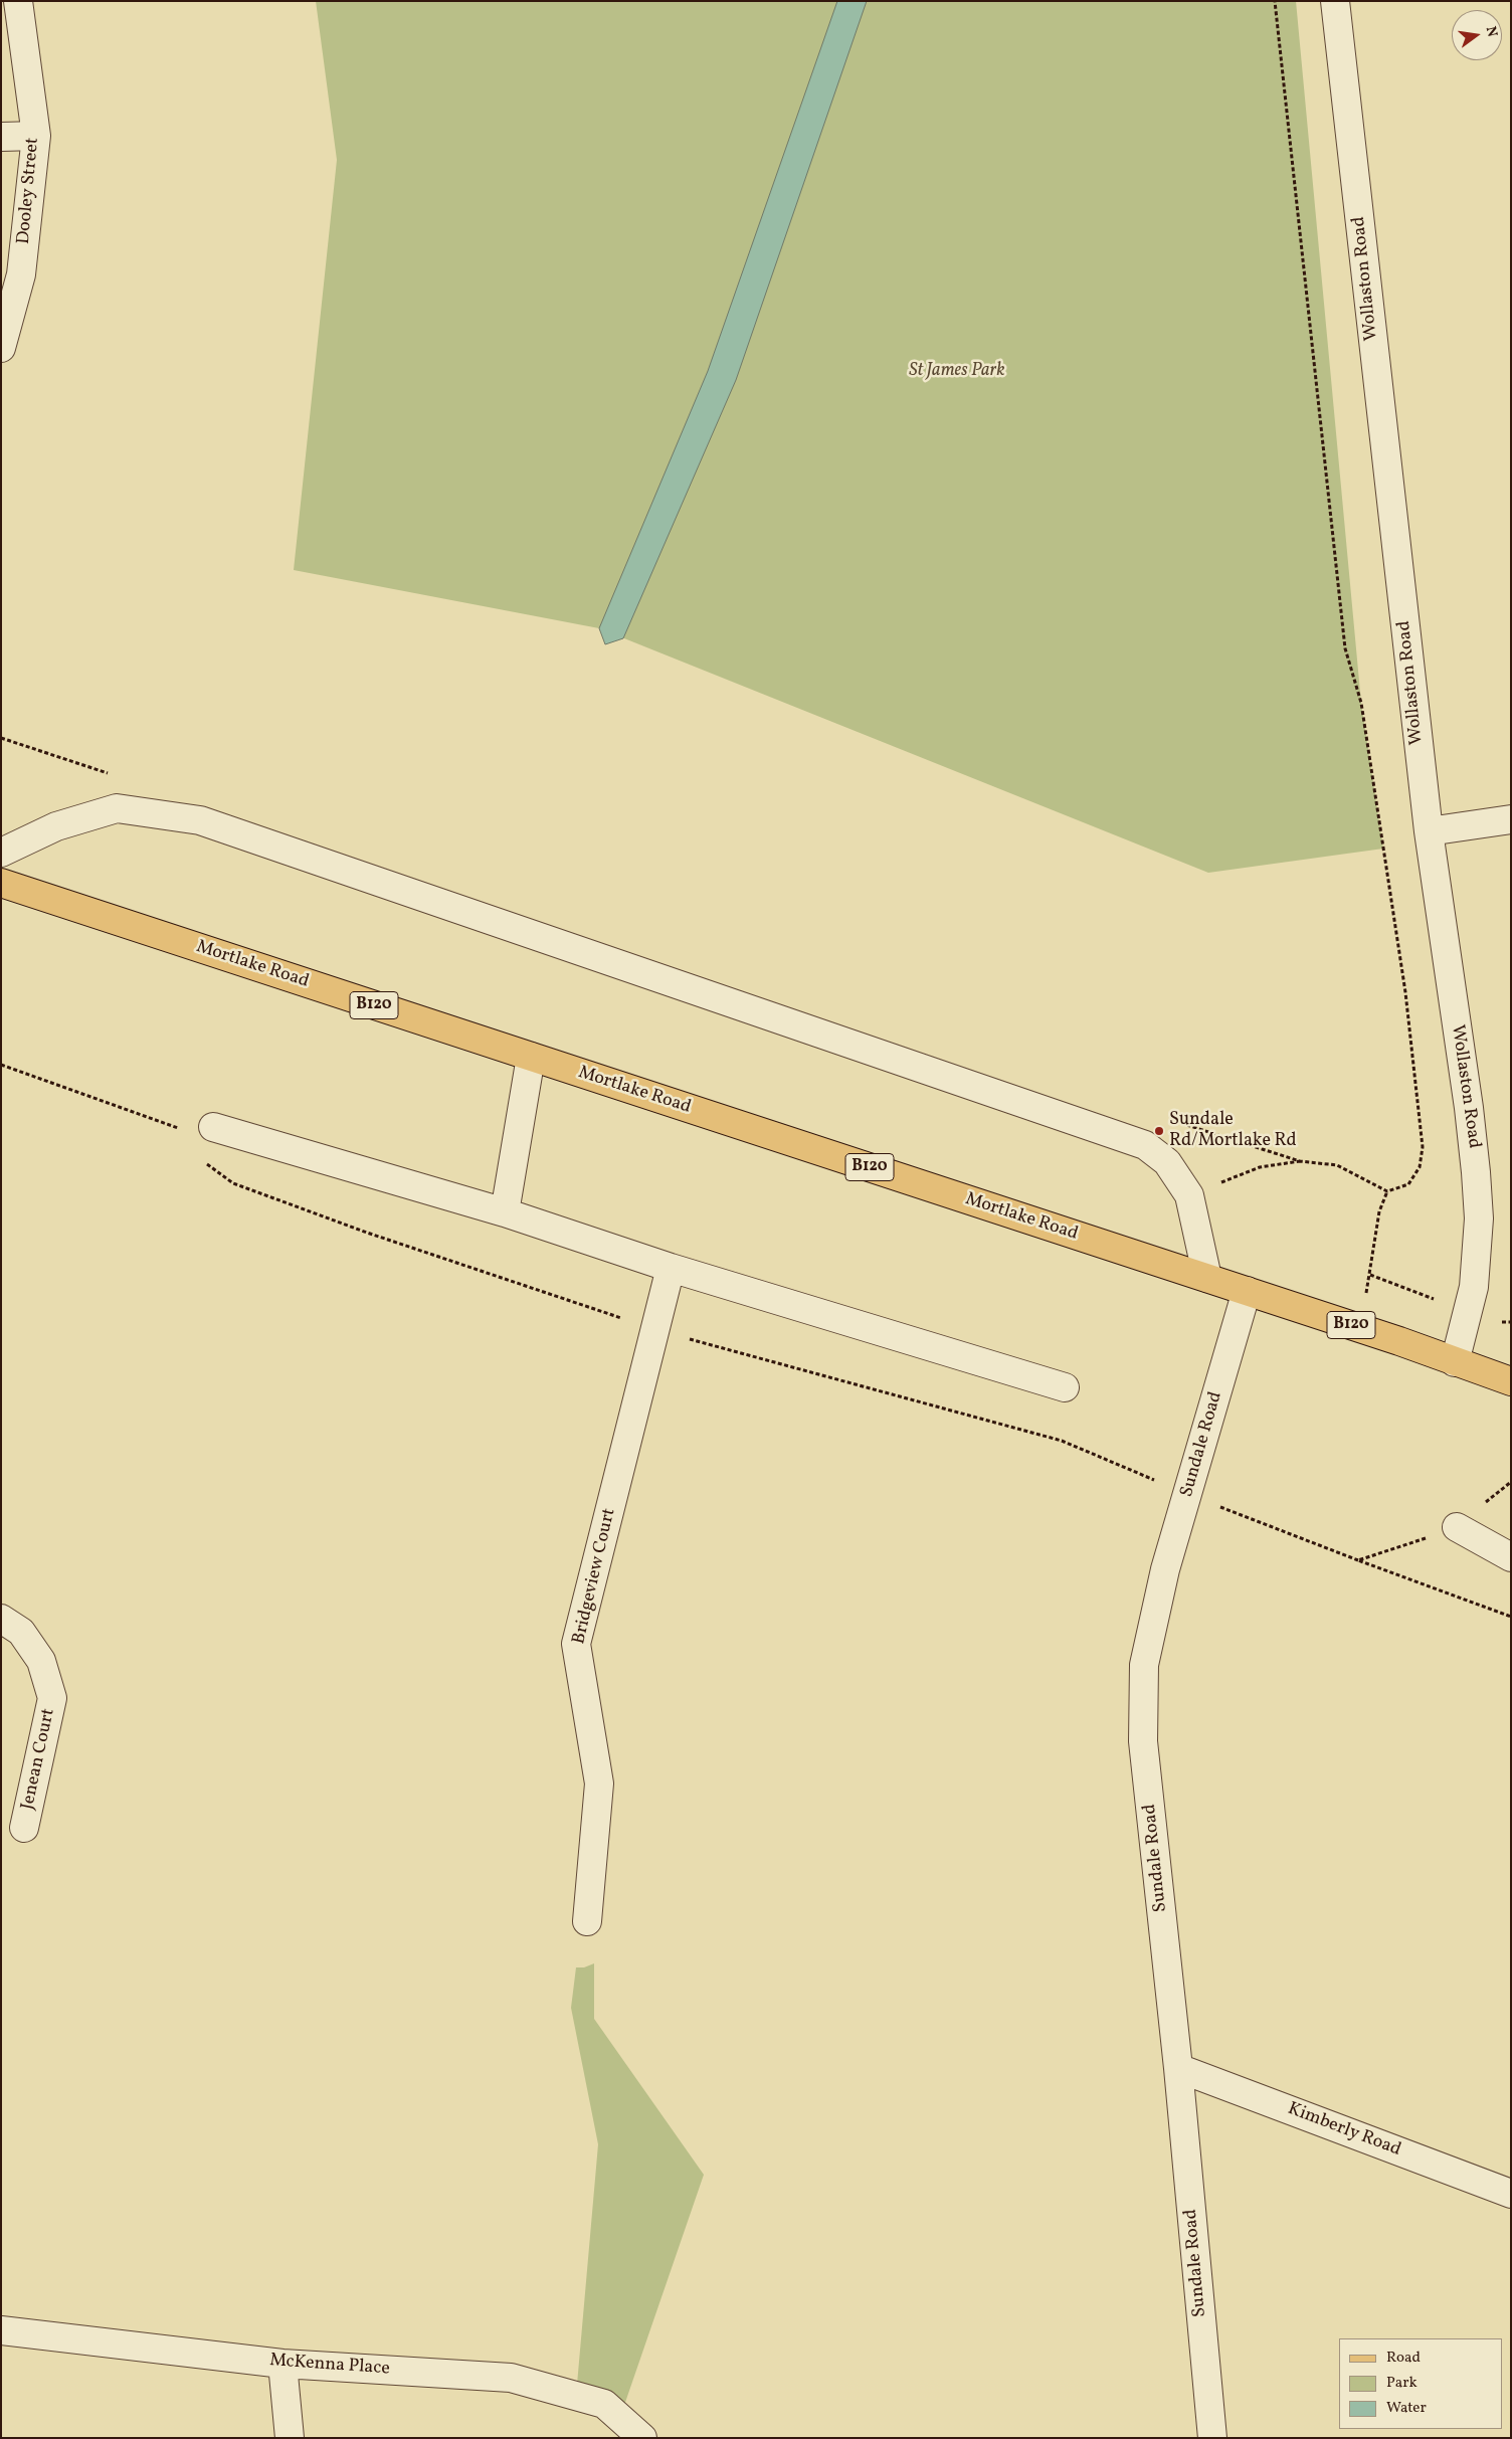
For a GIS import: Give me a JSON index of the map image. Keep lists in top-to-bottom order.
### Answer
{
  "streets": {
    "main road": ["Mortlake Road", "B120"],
    "street": [
      "Dooley Street",
      "Wollaston Road",
      "Sundale Road",
      "Bridgeview Court",
      "Jenean Court",
      "Kimberly Road",
      "McKenna Place"
    ]
  },
  "crossings": [
    ["Wollaston Road", "Mortlake Road"],
    ["Mortlake Road", "Sundale Road"],
    ["Sundale Road", "Kimberly Road"]
  ],
  "parks": ["St James Park"],
  "places": ["Sundale Rd/Mortlake Rd"],
  "legend": ["Road", "Park", "Water"],
  "north": "right"
}
